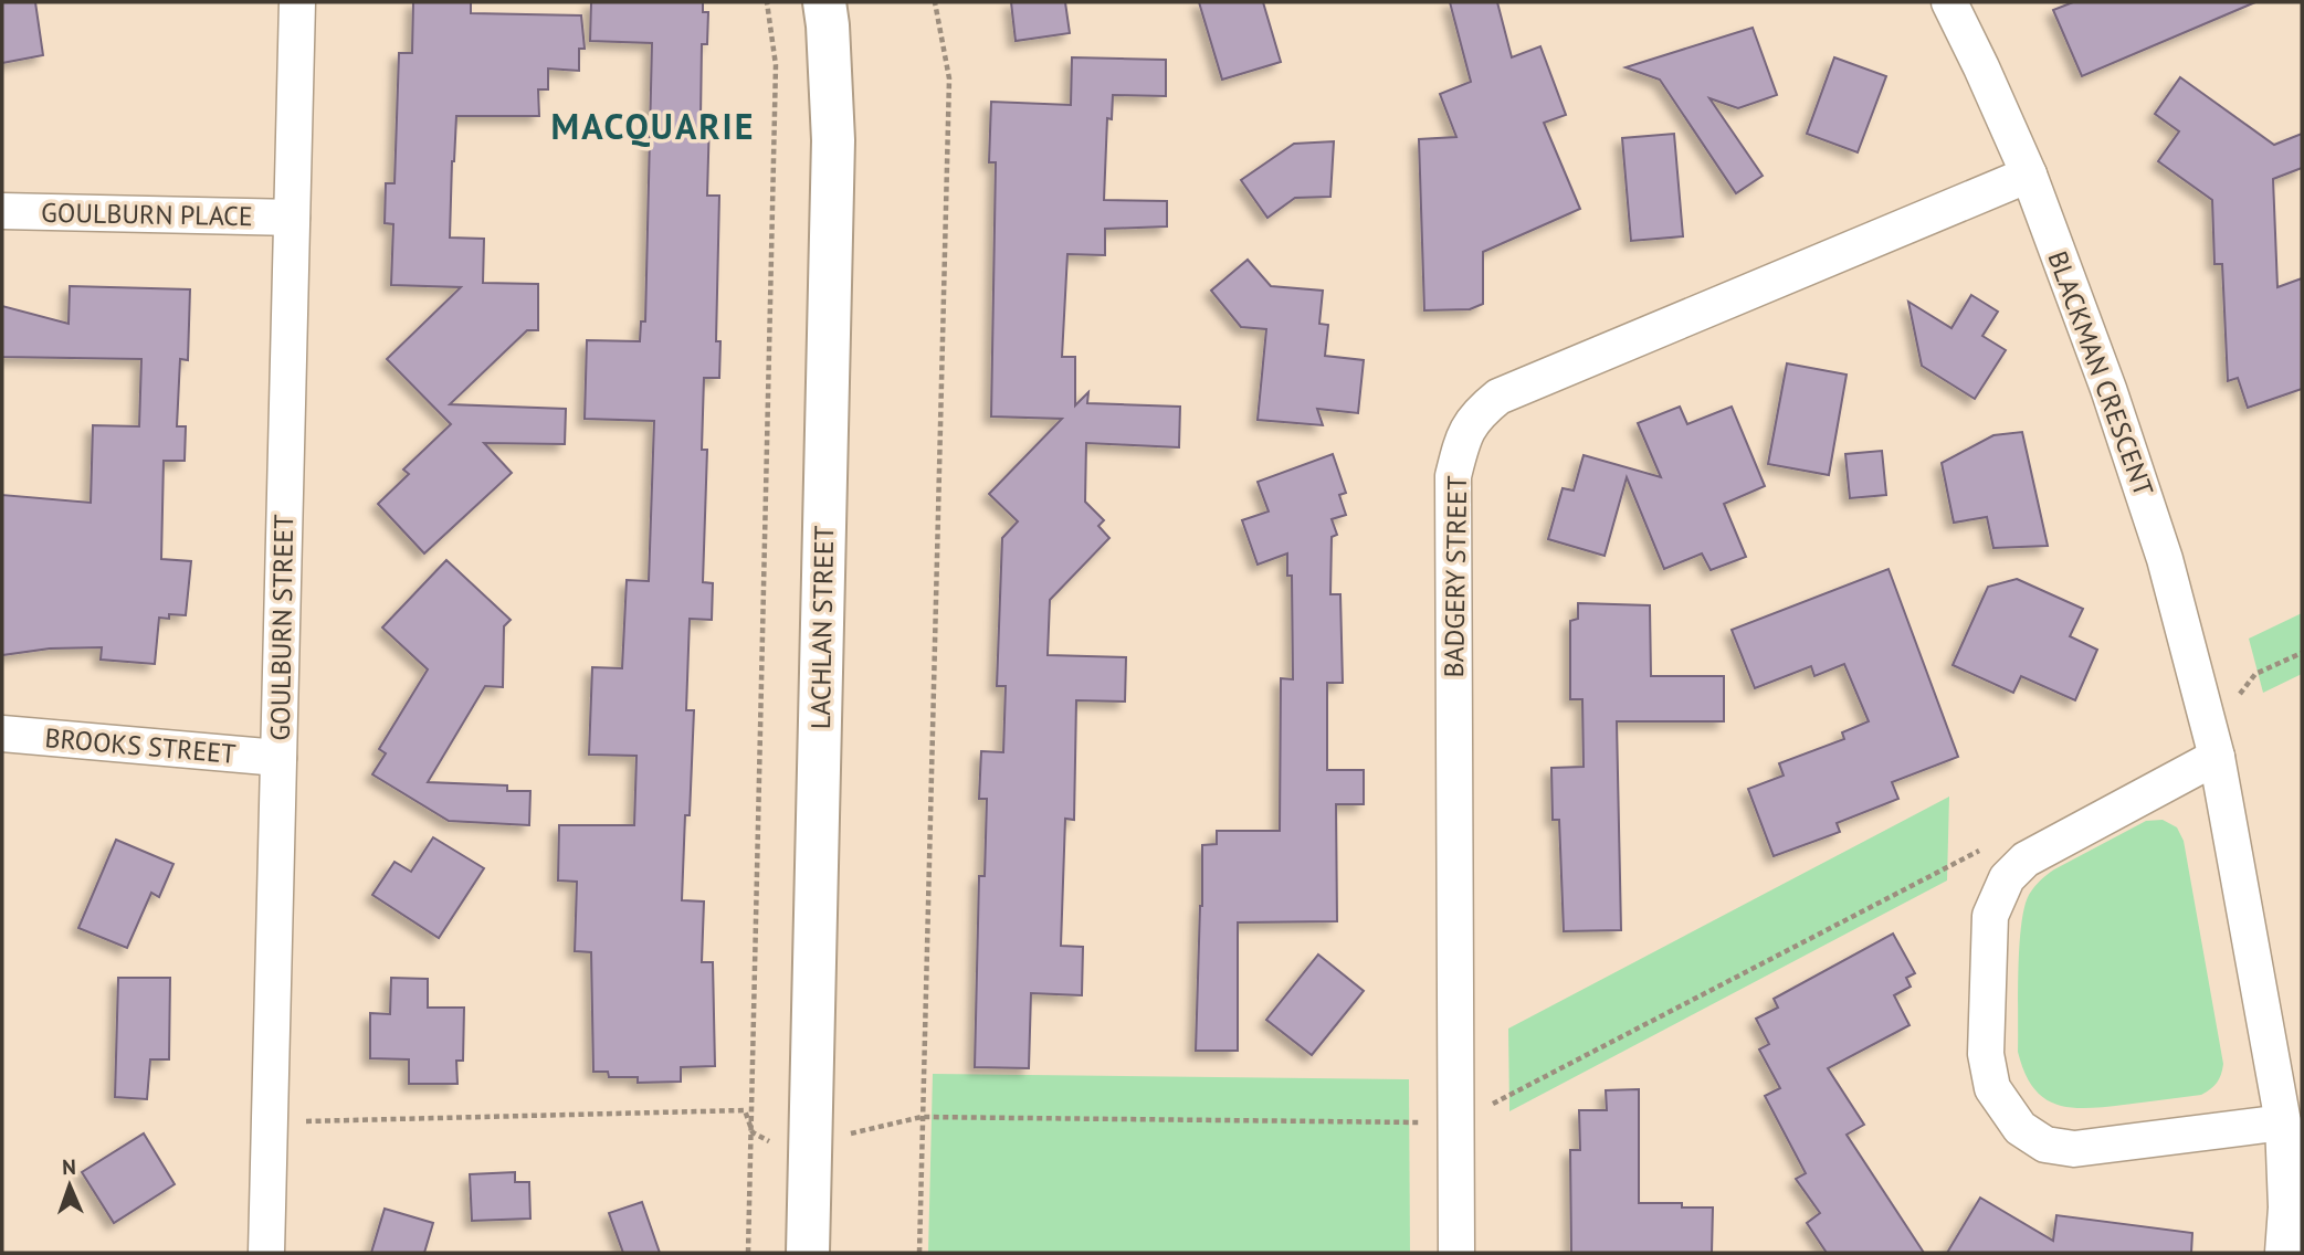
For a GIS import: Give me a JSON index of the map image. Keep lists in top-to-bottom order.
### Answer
{
  "streets": {
    "street": [
      "GOULBURN PLACE",
      "BLACKMAN CRESCENT",
      "BADGERY STREET",
      "GOULBURN STREET",
      "LACHLAN STREET",
      "BROOKS STREET"
    ]
  },
  "crossings": [
    ["GOULBURN PLACE", "GOULBURN STREET"],
    ["BLACKMAN CRESCENT", "BADGERY STREET"],
    ["GOULBURN STREET", "BROOKS STREET"]
  ],
  "districts": ["MACQUARIE"],
  "north": "top"
}
